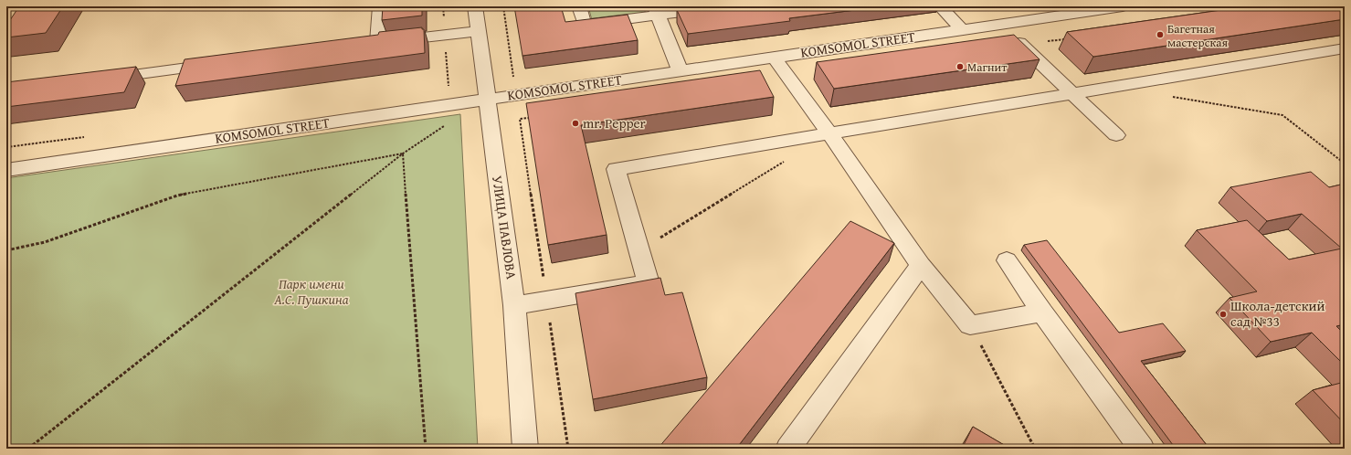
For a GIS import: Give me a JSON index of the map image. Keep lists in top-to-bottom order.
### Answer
{
  "streets": {
    "street": ["KOMSOMOL STREET", "УЛИЦА ПАВЛОВА"]
  },
  "crossings": [
    ["KOMSOMOL STREET", "УЛИЦА ПАВЛОВА"]
  ],
  "parks": ["Парк имени А.С. Пушкина"],
  "places": [
    "Багетная мастерская",
    "Магнит",
    "mr. Pepper",
    "Школа-детский сад №33"
  ]
}
